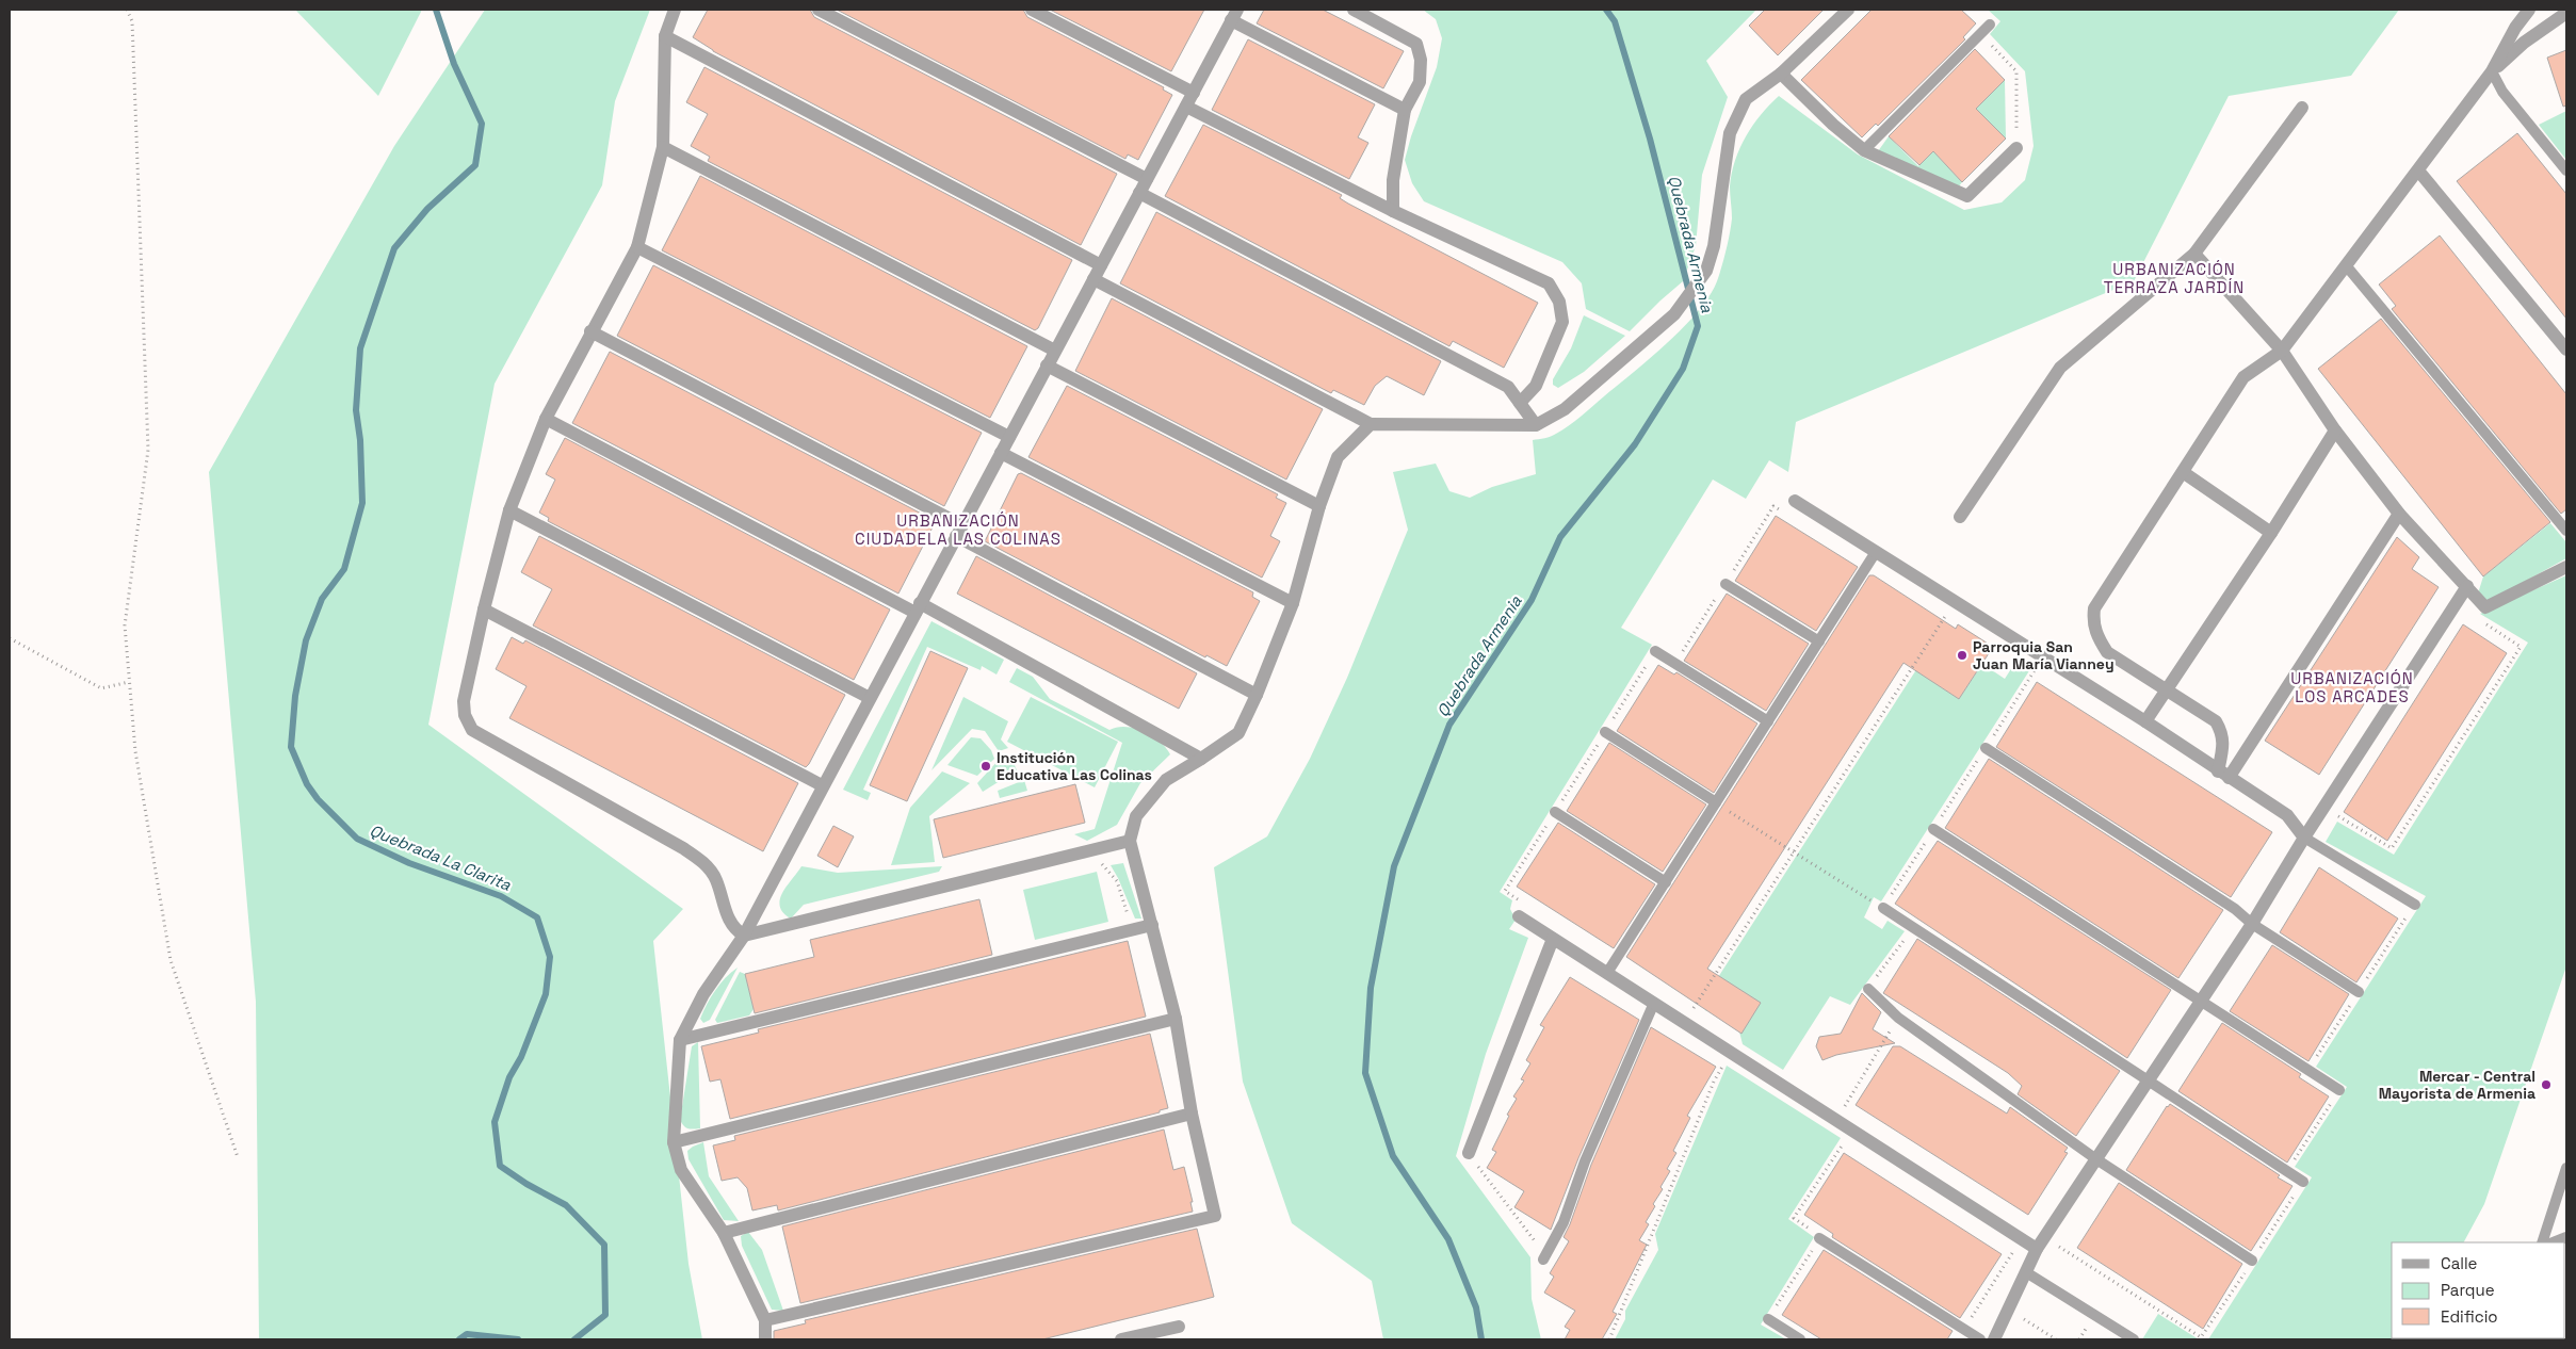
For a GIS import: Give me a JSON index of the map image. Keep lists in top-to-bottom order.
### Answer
{
  "districts": ["URBANIZACIÓN TERRAZA JARDÍN", "URBANIZACIÓN CIUDADELA LAS COLINAS", "URBANIZACIÓN LOS ARCADES"],
  "water": ["Quebrada Armenia", "Quebrada La Clarita"],
  "places": ["Parroquia San Juan María Vianney", "Institución Educativa Las Colinas", "Mercar - Central Mayorista de Armenia"],
  "legend": ["Calle", "Parque", "Edificio"]
}
